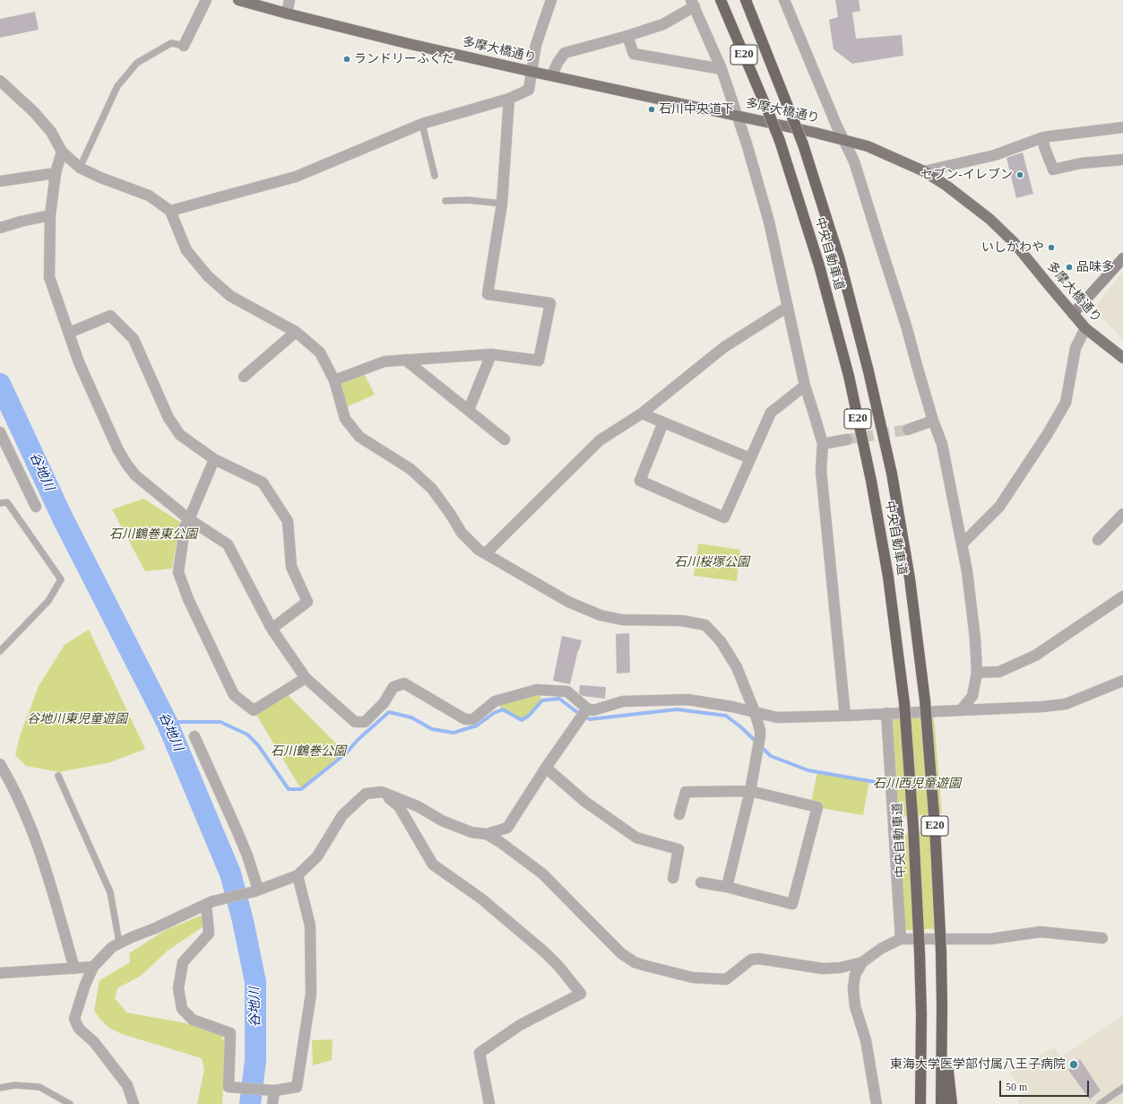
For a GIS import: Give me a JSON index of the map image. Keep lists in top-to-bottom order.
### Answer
{
  "streets": {
    "highway": ["E20", "中央自動車道"],
    "main road": ["多摩大橋通り"]
  },
  "water": ["谷地川"],
  "parks": [
    "石川鶴巻東公園",
    "石川桜塚公園",
    "谷地川東児童遊園",
    "石川鶴巻公園",
    "石川西児童遊園"
  ],
  "places": [
    "ランドリーふくだ",
    "石川中央道下",
    "セブン-イレブン",
    "いしかわや",
    "品味多",
    "東海大学医学部付属八王子病院"
  ],
  "scale_bar": "50 m"
}
